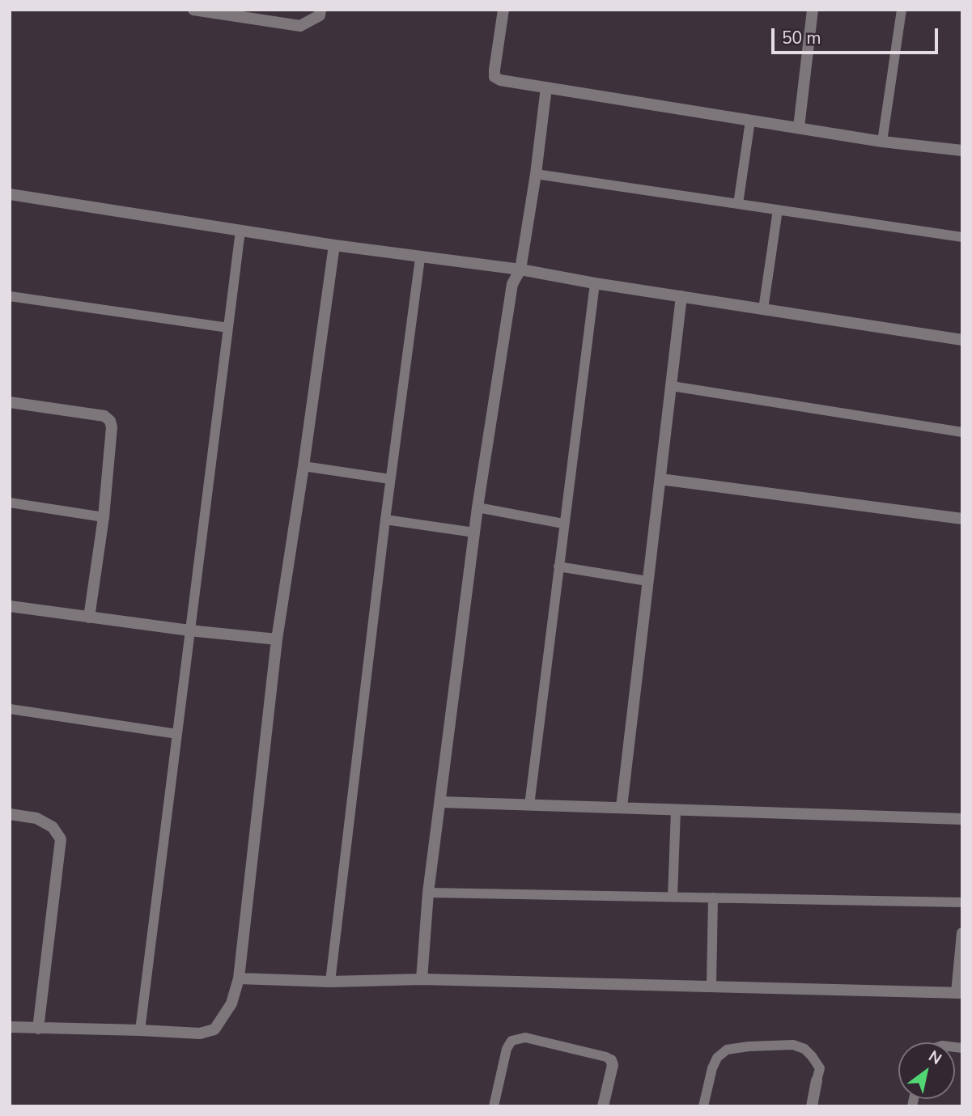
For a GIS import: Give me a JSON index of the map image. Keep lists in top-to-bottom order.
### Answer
{
  "scale_bar": "50 m",
  "north": "top right"
}
